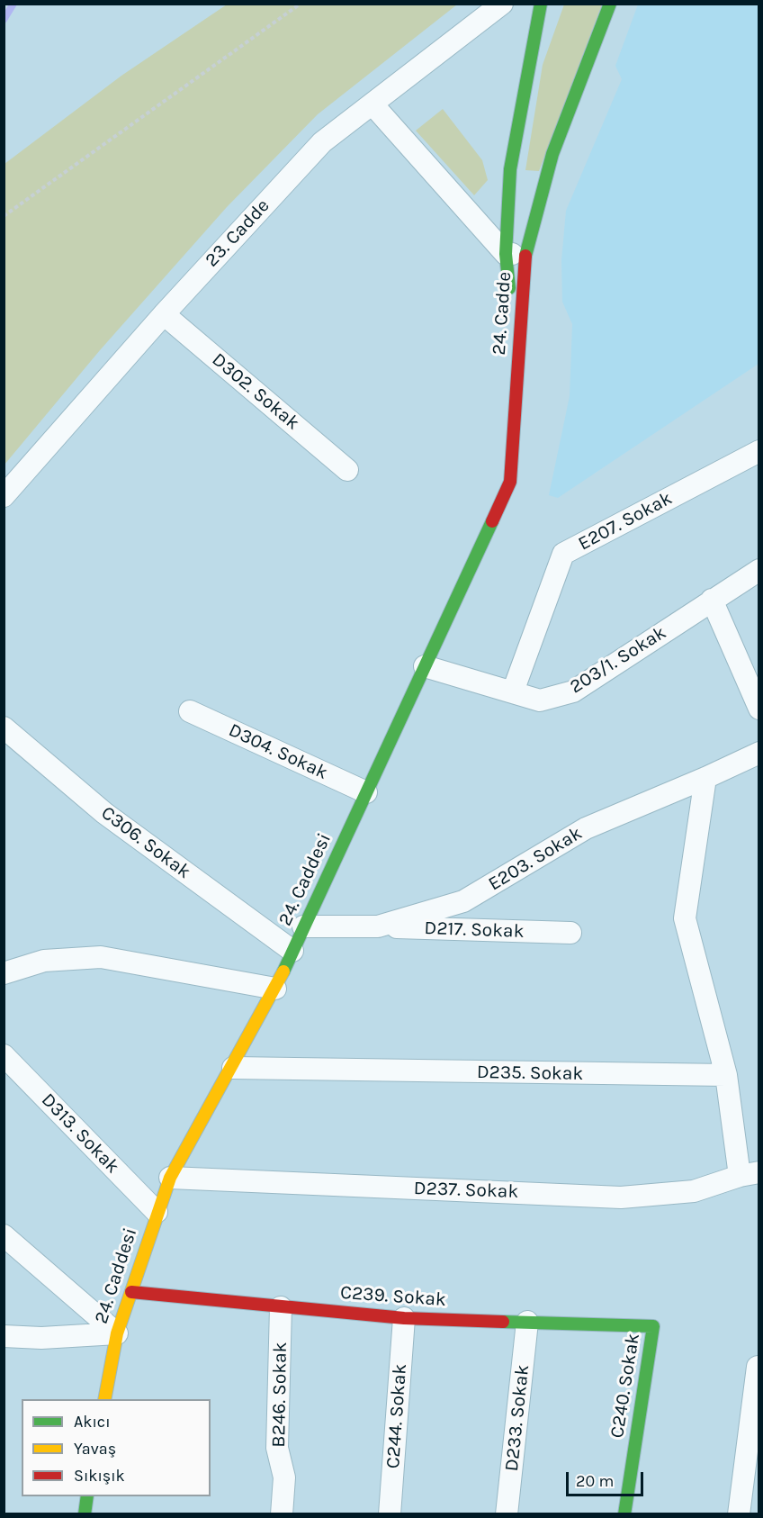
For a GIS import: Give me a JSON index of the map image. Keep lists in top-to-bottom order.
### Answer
{
  "streets": {
    "street": [
      "23. Cadde",
      "24. Cadde",
      "D302. Sokak",
      "E207. Sokak",
      "203/1. Sokak",
      "D304. Sokak",
      "C306. Sokak",
      "E203. Sokak",
      "24. Caddesi",
      "D217. Sokak",
      "D235. Sokak",
      "D313. Sokak",
      "D237. Sokak",
      "C239. Sokak",
      "C240. Sokak",
      "B246. Sokak",
      "C244. Sokak",
      "D233. Sokak"
    ]
  },
  "crossings": [
    ["23. Cadde", "D302. Sokak"],
    ["24. Cadde", "24. Caddesi"],
    ["E207. Sokak", "203/1. Sokak"],
    ["203/1. Sokak", "24. Caddesi"],
    ["D304. Sokak", "24. Caddesi"],
    ["C306. Sokak", "24. Caddesi"],
    ["E203. Sokak", "24. Caddesi"],
    ["E203. Sokak", "D217. Sokak"],
    ["24. Caddesi", "D235. Sokak"],
    ["24. Caddesi", "D313. Sokak"],
    ["24. Caddesi", "D237. Sokak"],
    ["24. Caddesi", "C239. Sokak"],
    ["C239. Sokak", "C240. Sokak"],
    ["C239. Sokak", "B246. Sokak"],
    ["C239. Sokak", "C244. Sokak"],
    ["C239. Sokak", "D233. Sokak"]
  ],
  "legend": ["Akıcı", "Yavaş", "Sıkışık"],
  "scale_bar": "20 m"
}
